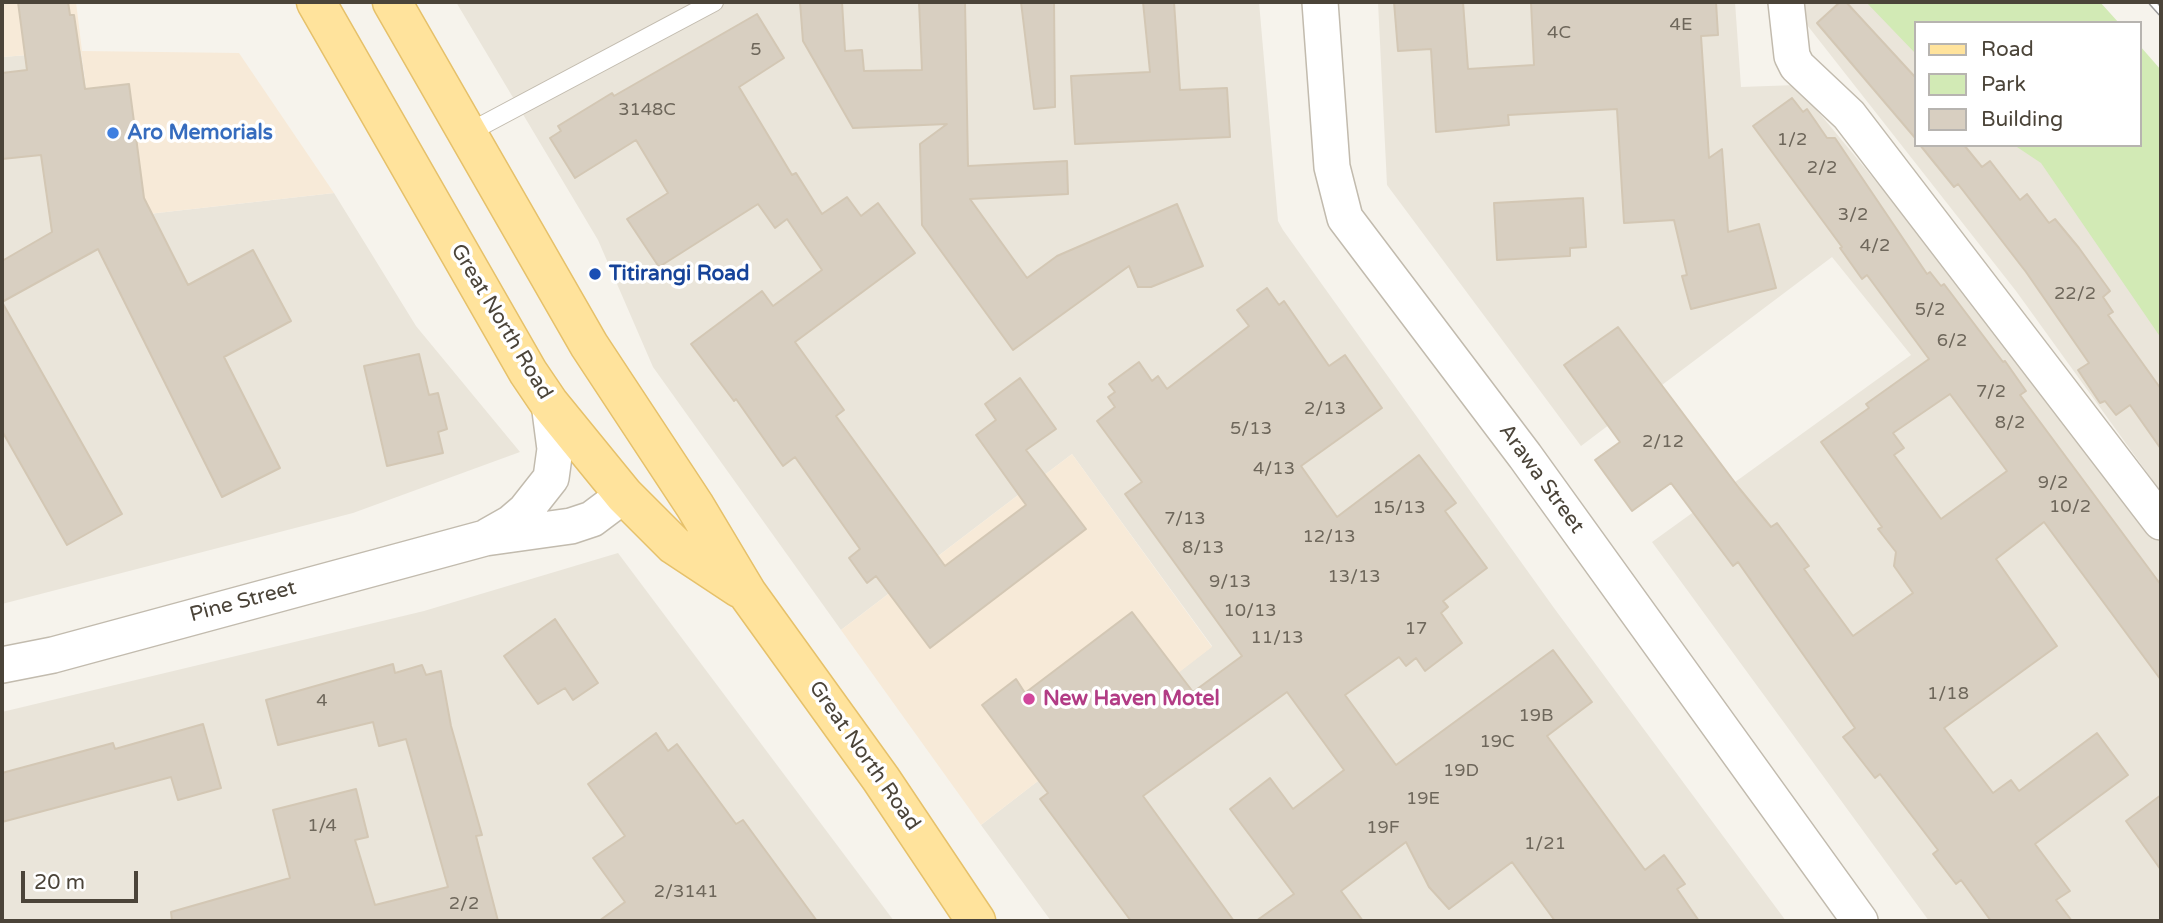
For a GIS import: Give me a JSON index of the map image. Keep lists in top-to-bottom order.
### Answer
{
  "streets": {
    "main road": ["Great North Road"],
    "street": ["Arawa Street", "Pine Street"]
  },
  "crossings": [
    ["Great North Road", "Pine Street"]
  ],
  "places": ["Aro Memorials", "Titirangi Road", "New Haven Motel"],
  "house_numbers": [
    "4E",
    "4C",
    "5",
    "3148C",
    "1/2",
    "2/2",
    "3/2",
    "4/2",
    "22/2",
    "5/2",
    "6/2",
    "7/2",
    "2/13",
    "8/2",
    "5/13",
    "2/12",
    "4/13",
    "9/2",
    "10/2",
    "15/13",
    "7/13",
    "12/13",
    "8/13",
    "13/13",
    "9/13",
    "10/13",
    "17",
    "11/13",
    "1/18",
    "4",
    "19B",
    "19C",
    "19D",
    "19E",
    "1/4",
    "19F",
    "1/21",
    "2/3141",
    "2/2"
  ],
  "legend": ["Road", "Park", "Building"],
  "scale_bar": "20 m"
}
